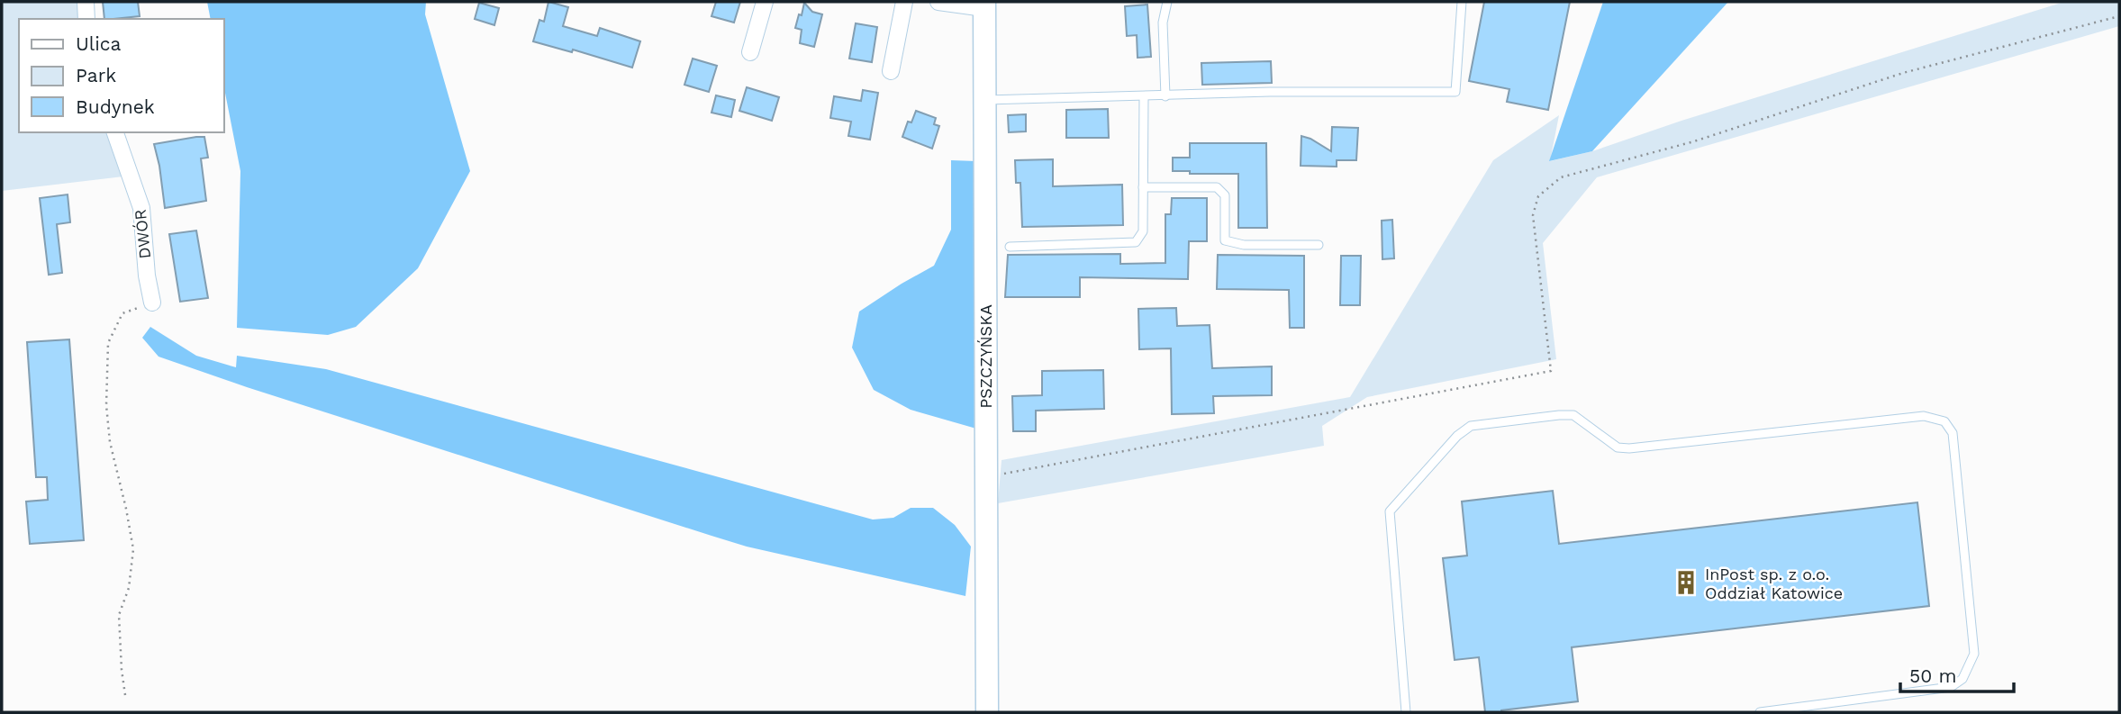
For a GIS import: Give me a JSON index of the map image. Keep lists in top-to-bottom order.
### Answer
{
  "streets": {
    "main road": ["PSZCZYŃSKA"],
    "street": ["DWÓR"]
  },
  "places": {
    "building": ["InPost sp. z o.o. Oddział Katowice"]
  },
  "legend": ["Ulica", "Park", "Budynek"],
  "scale_bar": "50 m"
}
